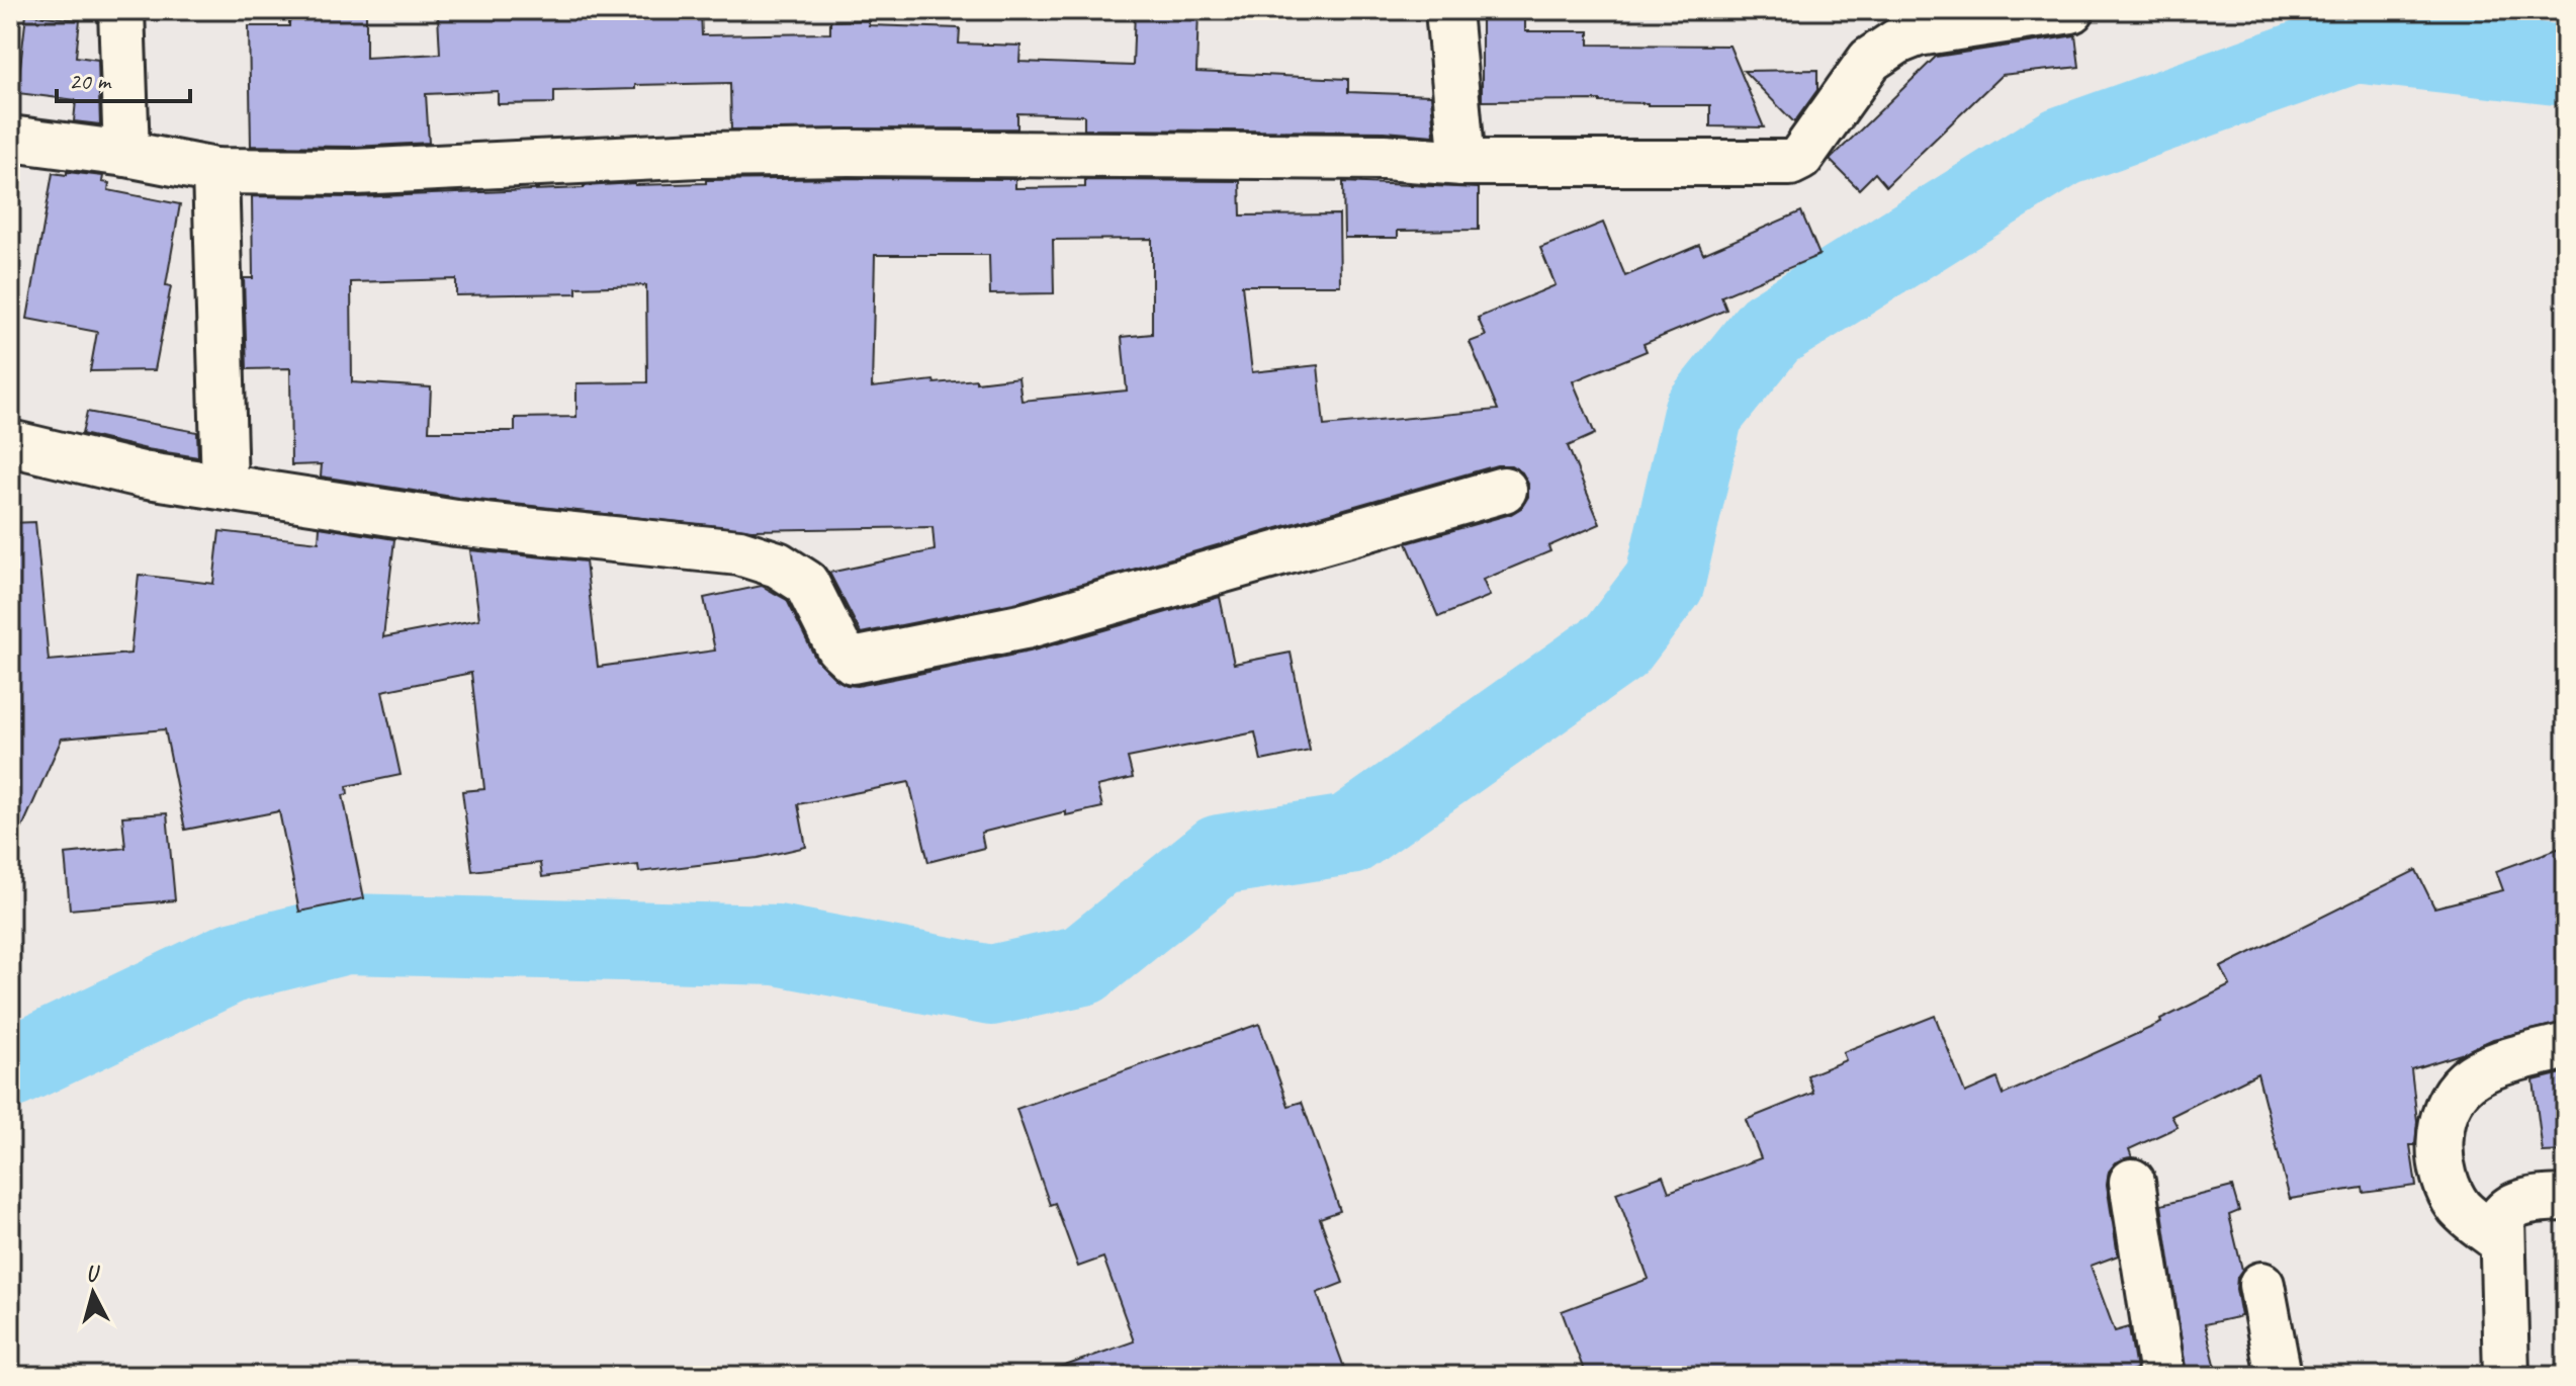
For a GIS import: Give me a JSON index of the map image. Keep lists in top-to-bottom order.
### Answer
{
  "scale_bar": "20 m",
  "north": "top"
}
